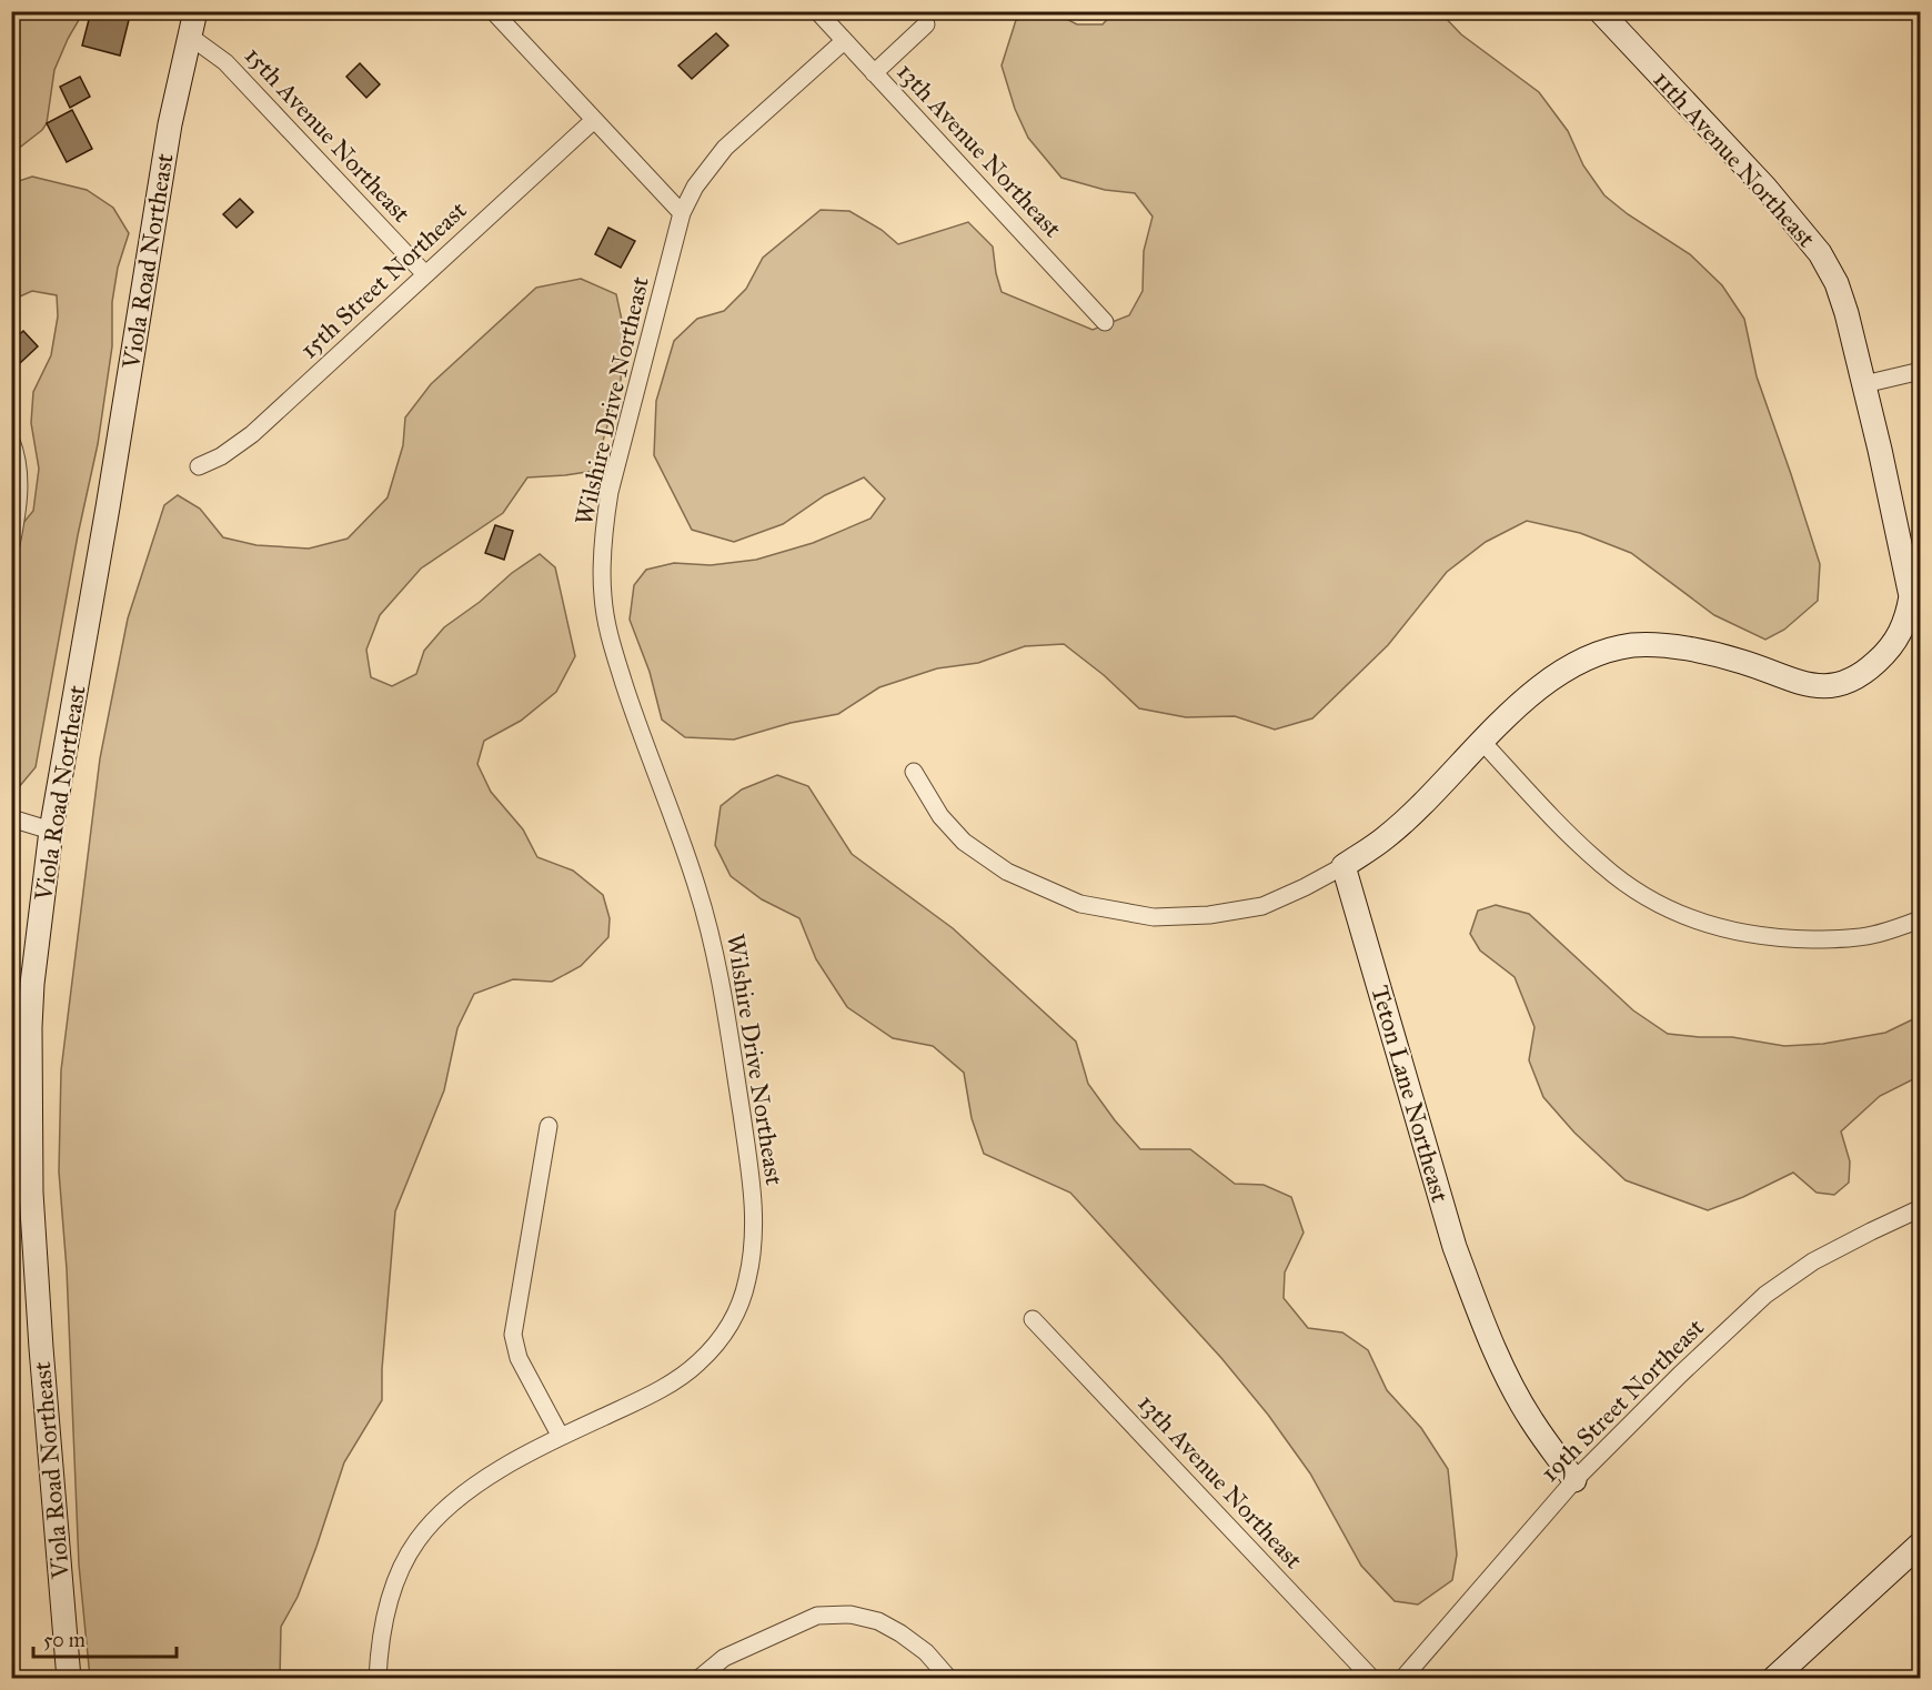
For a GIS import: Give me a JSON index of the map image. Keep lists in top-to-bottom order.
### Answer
{
  "streets": {
    "street": [
      "15th Avenue Northeast",
      "13th Avenue Northeast",
      "11th Avenue Northeast",
      "Viola Road Northeast",
      "15th Street Northeast",
      "Wilshire Drive Northeast",
      "Teton Lane Northeast",
      "19th Street Northeast"
    ]
  },
  "crossings": [
    ["15th Avenue Northeast", "Viola Road Northeast"],
    ["15th Avenue Northeast", "15th Street Northeast"],
    ["Teton Lane Northeast", "19th Street Northeast"]
  ],
  "scale_bar": "50 m"
}
